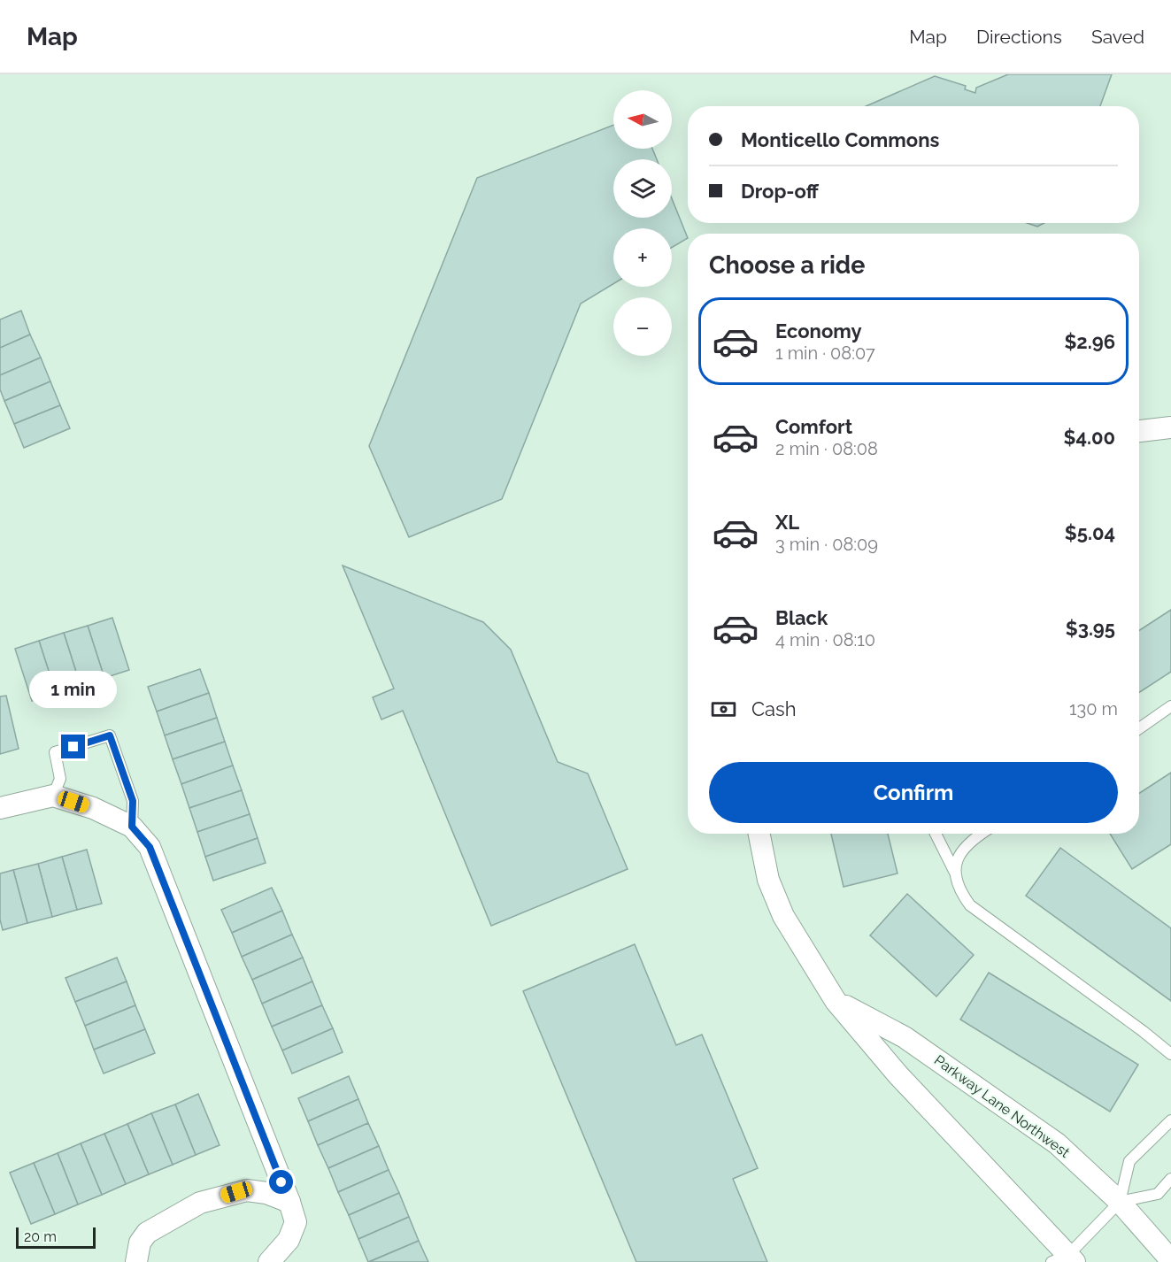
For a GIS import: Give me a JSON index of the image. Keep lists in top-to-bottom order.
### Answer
{
  "streets": {
    "street": ["Parkway Lane Northwest"]
  },
  "scale_bar": "20 m",
  "north": "left",
  "page": {
    "header": "Map",
    "nav": ["Map", "Directions", "Saved"],
    "map_buttons": ["+", "−"],
    "banner": ["Monticello Commons", "Drop-off"],
    "heading": "Choose a ride",
    "list": [
      {
        "name": "Economy",
        "note": "1 min · 08:07",
        "value": "$2.96"
      },
      {
        "name": "Comfort",
        "note": "2 min · 08:08",
        "value": "$4.00"
      },
      {
        "name": "XL",
        "note": "3 min · 08:09",
        "value": "$5.04"
      },
      {
        "name": "Black",
        "note": "4 min · 08:10",
        "value": "$3.95"
      }
    ],
    "bubble": "1 min",
    "pay": ["Cash", "130 m"],
    "buttons": "Confirm",
    "scale": "20 m"
  }
}
